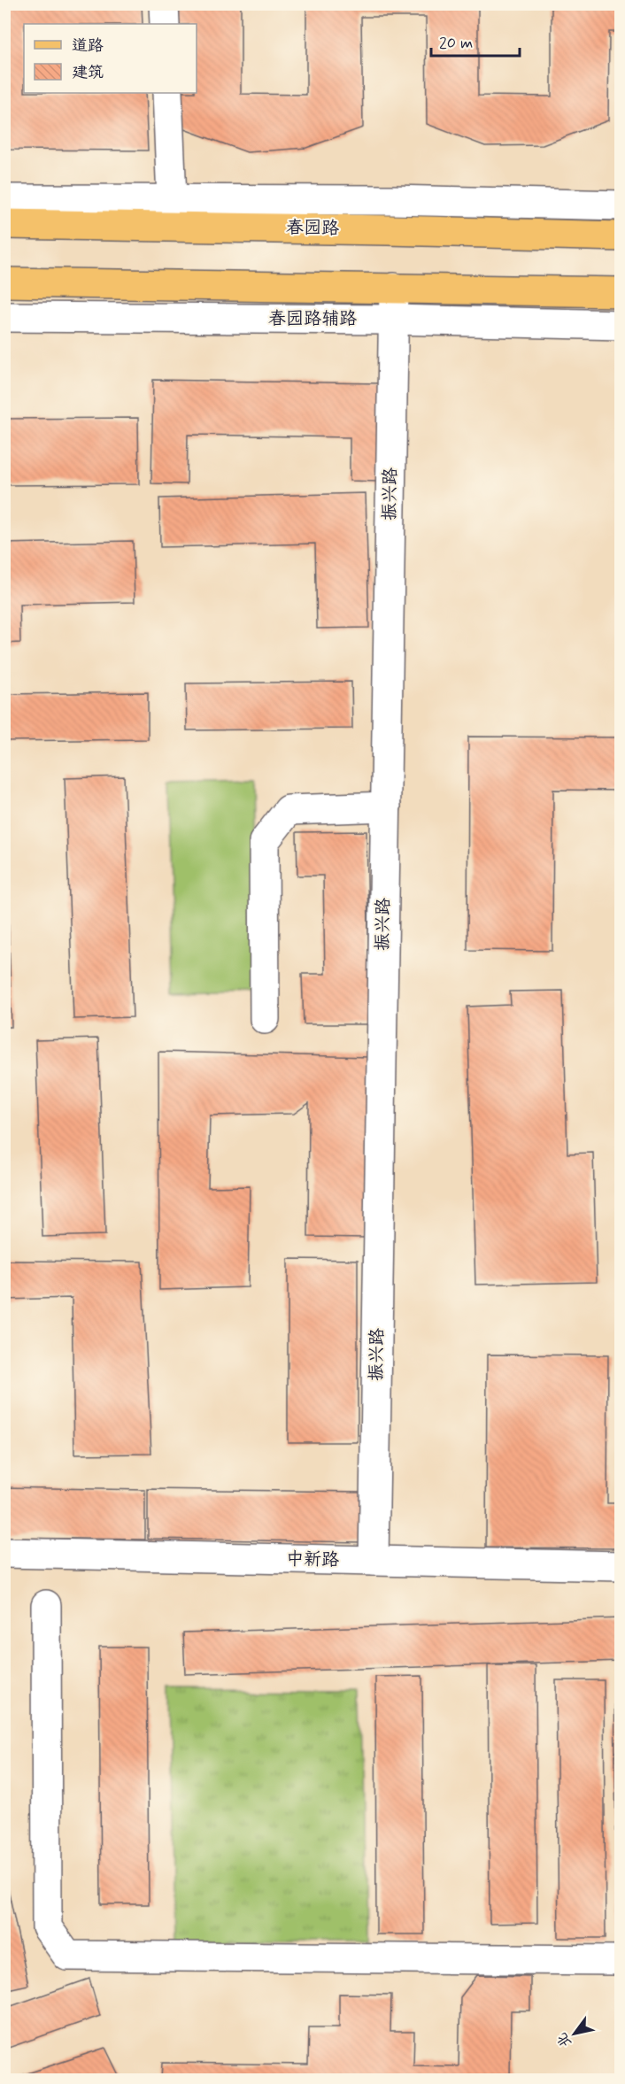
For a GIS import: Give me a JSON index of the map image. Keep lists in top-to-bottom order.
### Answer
{
  "streets": {
    "main road": ["春园路"],
    "street": ["春园路辅路", "振兴路", "中新路"]
  },
  "crossings": [
    ["春园路辅路", "振兴路"],
    ["振兴路", "中新路"]
  ],
  "legend": ["道路", "建筑"],
  "scale_bar": "20 m",
  "north": "bottom left"
}
